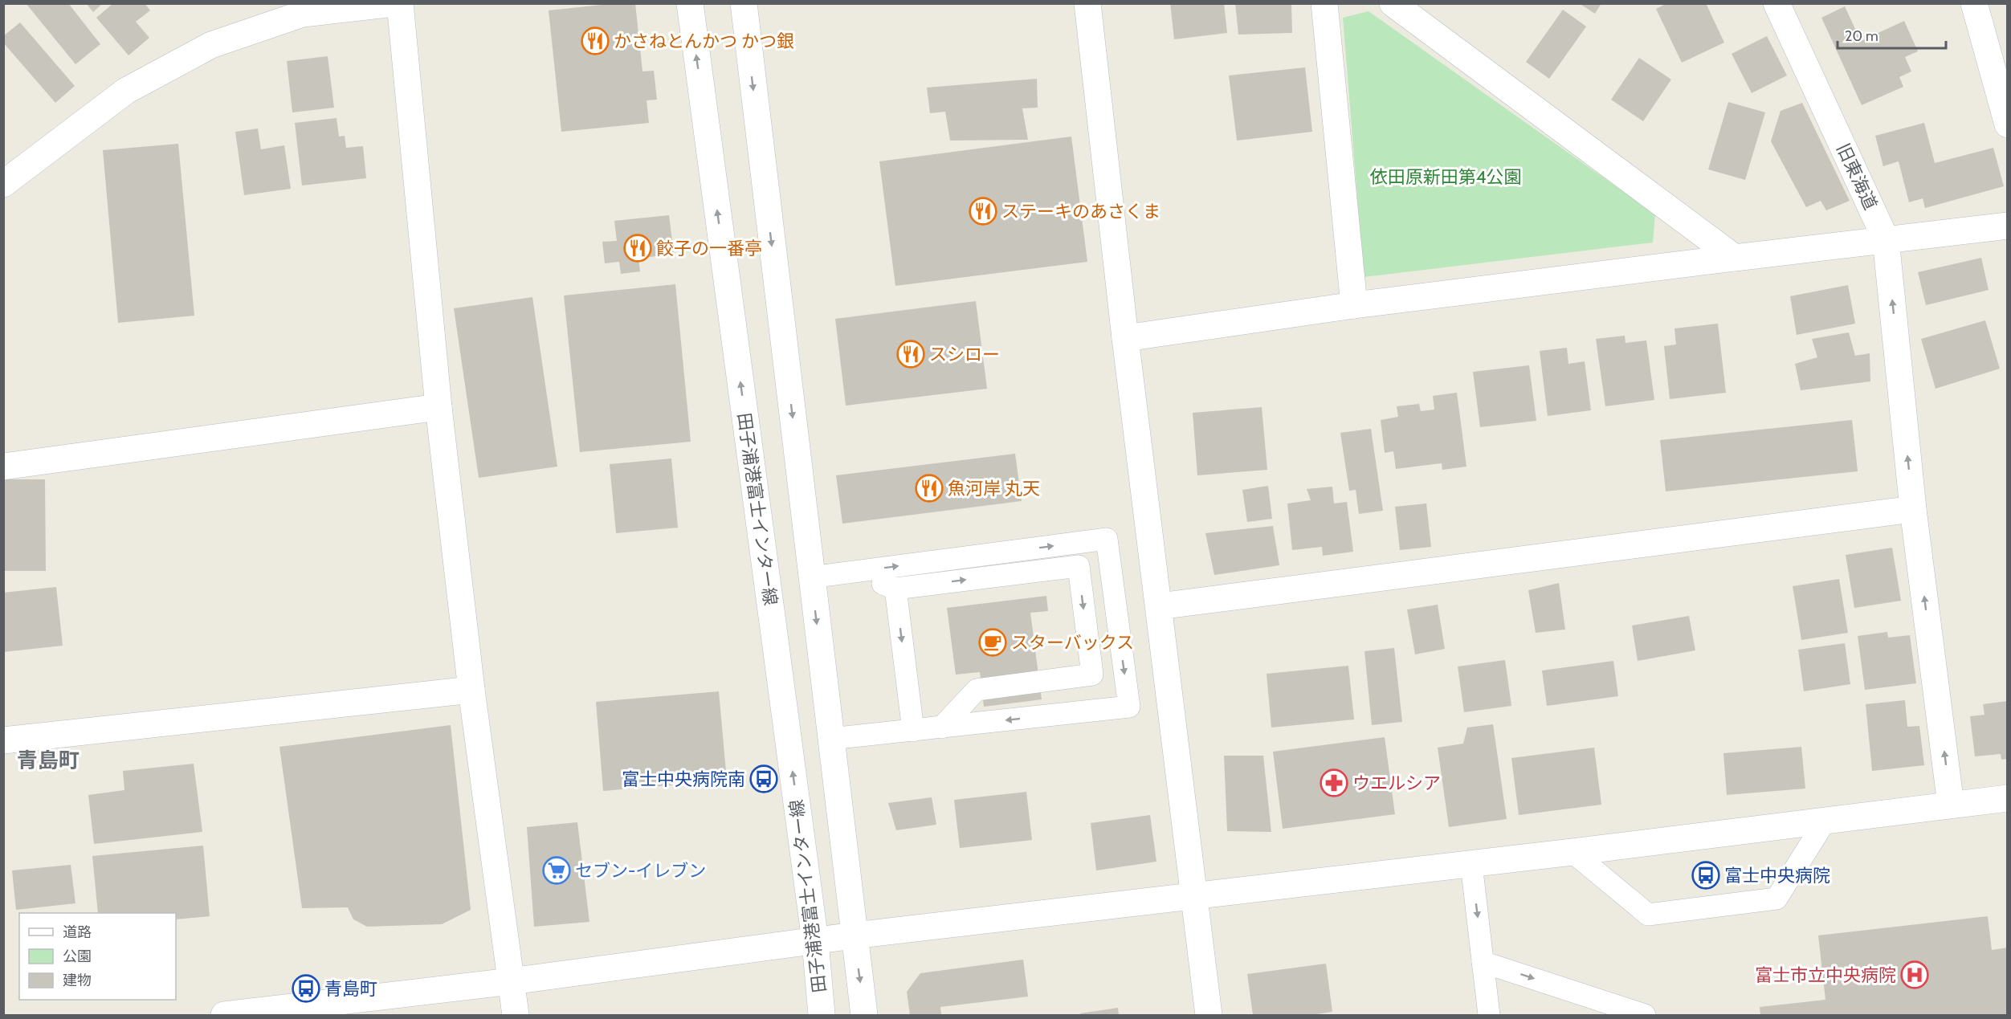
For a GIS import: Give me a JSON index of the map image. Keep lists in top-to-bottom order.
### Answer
{
  "streets": {
    "street": ["旧東海道", "田子浦港富士インター線"]
  },
  "one_way": ["旧東海道"],
  "districts": ["青島町"],
  "parks": ["依田原新田第4公園"],
  "places": {
    "restaurant": [
      "かさねとんかつ かつ銀",
      "ステーキのあさくま",
      "餃子の一番亭",
      "スシロー",
      "魚河岸 丸天"
    ],
    "cafe": ["スターバックス"],
    "bus stop": ["富士中央病院南", "富士中央病院", "青島町"],
    "pharmacy": ["ウエルシア"],
    "supermarket": ["セブン-イレブン"],
    "hospital": ["富士市立中央病院"]
  },
  "legend": ["道路", "公園", "建物"],
  "scale_bar": "20 m"
}
